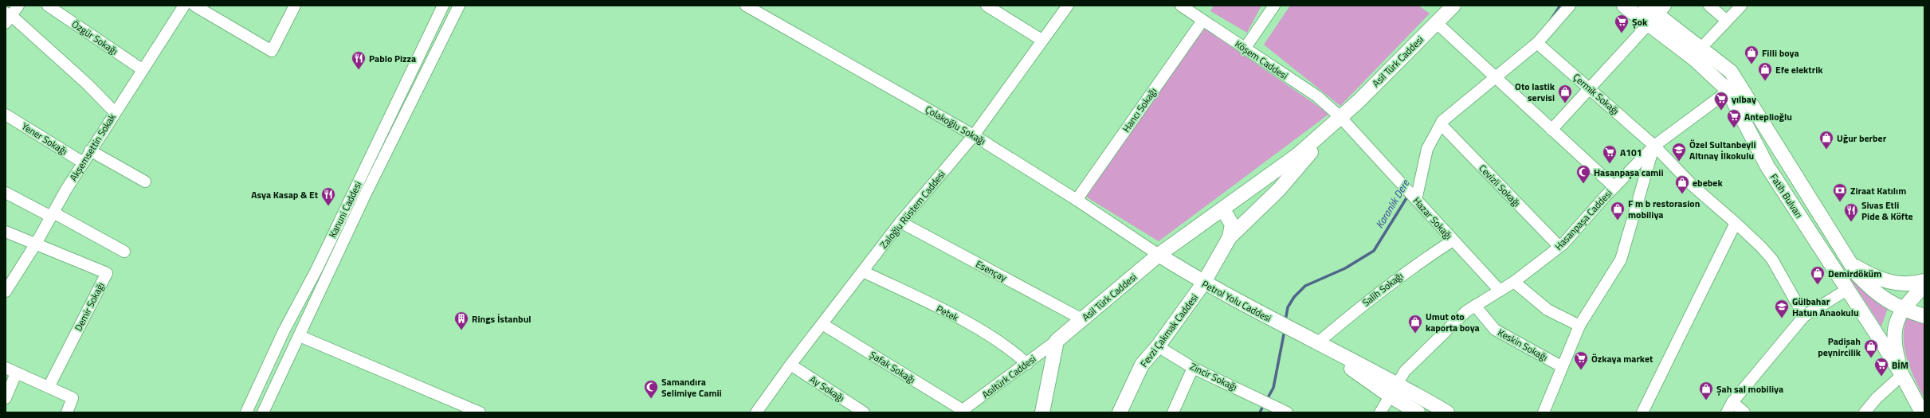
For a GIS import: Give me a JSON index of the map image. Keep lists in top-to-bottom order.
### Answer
{
  "streets": {
    "main road": [
      "Asil Türk Caddesi",
      "Fatih Bulvarı",
      "Petrol Yolu Caddesi",
      "Fevzi Çakmak Caddesi"
    ],
    "street": [
      "Özgür Sokağı",
      "Köşem Caddesi",
      "Çermik Sokağı",
      "Hancı Sokağı",
      "Çolakoğlu Sokağı",
      "Yener Sokağı",
      "Akşemsettin Sokak",
      "Cevizli Sokağı",
      "Kanuni Caddesi",
      "Zaloğlu Rüstem Caddesi",
      "Hazar Sokağı",
      "Hasanpaşa Caddesi",
      "Esençay",
      "Salih Sokağı",
      "Demir Sokağı",
      "Petek",
      "Keskin Sokağı",
      "Şafak Sokağı",
      "Asıltürk Caddesi",
      "Zincir Sokağı",
      "Ay Sokağı"
    ]
  },
  "crossings": [
    ["Özgür Sokağı", "Akşemsettin Sokak"],
    ["Köşem Caddesi", "Asil Türk Caddesi"],
    ["Köşem Caddesi", "Hancı Sokağı"],
    ["Köşem Caddesi", "Hazar Sokağı"],
    ["Asil Türk Caddesi", "Çolakoğlu Sokağı"],
    ["Asil Türk Caddesi", "Hazar Sokağı"],
    ["Asil Türk Caddesi", "Esençay"],
    ["Asil Türk Caddesi", "Petrol Yolu Caddesi"],
    ["Asil Türk Caddesi", "Fevzi Çakmak Caddesi"],
    ["Asil Türk Caddesi", "Asıltürk Caddesi"],
    ["Çermik Sokağı", "Hasanpaşa Caddesi"],
    ["Hancı Sokağı", "Çolakoğlu Sokağı"],
    ["Çolakoğlu Sokağı", "Zaloğlu Rüstem Caddesi"],
    ["Çolakoğlu Sokağı", "Petrol Yolu Caddesi"],
    ["Yener Sokağı", "Akşemsettin Sokak"],
    ["Akşemsettin Sokak", "Demir Sokağı"],
    ["Cevizli Sokağı", "Hasanpaşa Caddesi"],
    ["Fatih Bulvarı", "Hasanpaşa Caddesi"],
    ["Zaloğlu Rüstem Caddesi", "Esençay"],
    ["Zaloğlu Rüstem Caddesi", "Petek"],
    ["Zaloğlu Rüstem Caddesi", "Şafak Sokağı"],
    ["Zaloğlu Rüstem Caddesi", "Ay Sokağı"],
    ["Hazar Sokağı", "Hasanpaşa Caddesi"],
    ["Hazar Sokağı", "Salih Sokağı"],
    ["Hasanpaşa Caddesi", "Petrol Yolu Caddesi"],
    ["Hasanpaşa Caddesi", "Keskin Sokağı"],
    ["Salih Sokağı", "Petrol Yolu Caddesi"],
    ["Petrol Yolu Caddesi", "Fevzi Çakmak Caddesi"],
    ["Petek", "Asıltürk Caddesi"],
    ["Fevzi Çakmak Caddesi", "Zincir Sokağı"],
    ["Şafak Sokağı", "Asıltürk Caddesi"]
  ],
  "water": ["Karanlık Dere"],
  "places": {
    "supermarket": [
      "Şok",
      "yılbay",
      "Anteplioğlu",
      "A101",
      "Özkaya market",
      "BİM"
    ],
    "shop": [
      "Filli boya",
      "Efe elektrik",
      "Oto lastik servisi",
      "Uğur berber",
      "ebebek",
      "F m b restorasion mobiliya",
      "Demirdöküm",
      "Umut oto kaporta boya",
      "Padişah peynircilik",
      "Şah sal mobiliya"
    ],
    "restaurant": ["Pablo Pizza", "Asya Kasap & Et", "Sivas Etli Pide & Köfte"],
    "school or university": ["Özel Sultanbeyli Altınay İlkokulu", "Gülbahar Hatun Anaokulu"],
    "mosque": ["Hasanpaşa camii", "Samandıra Selimiye Camii"],
    "bank": ["Ziraat Katılım"],
    "building": ["Rings İstanbul"]
  }
}
